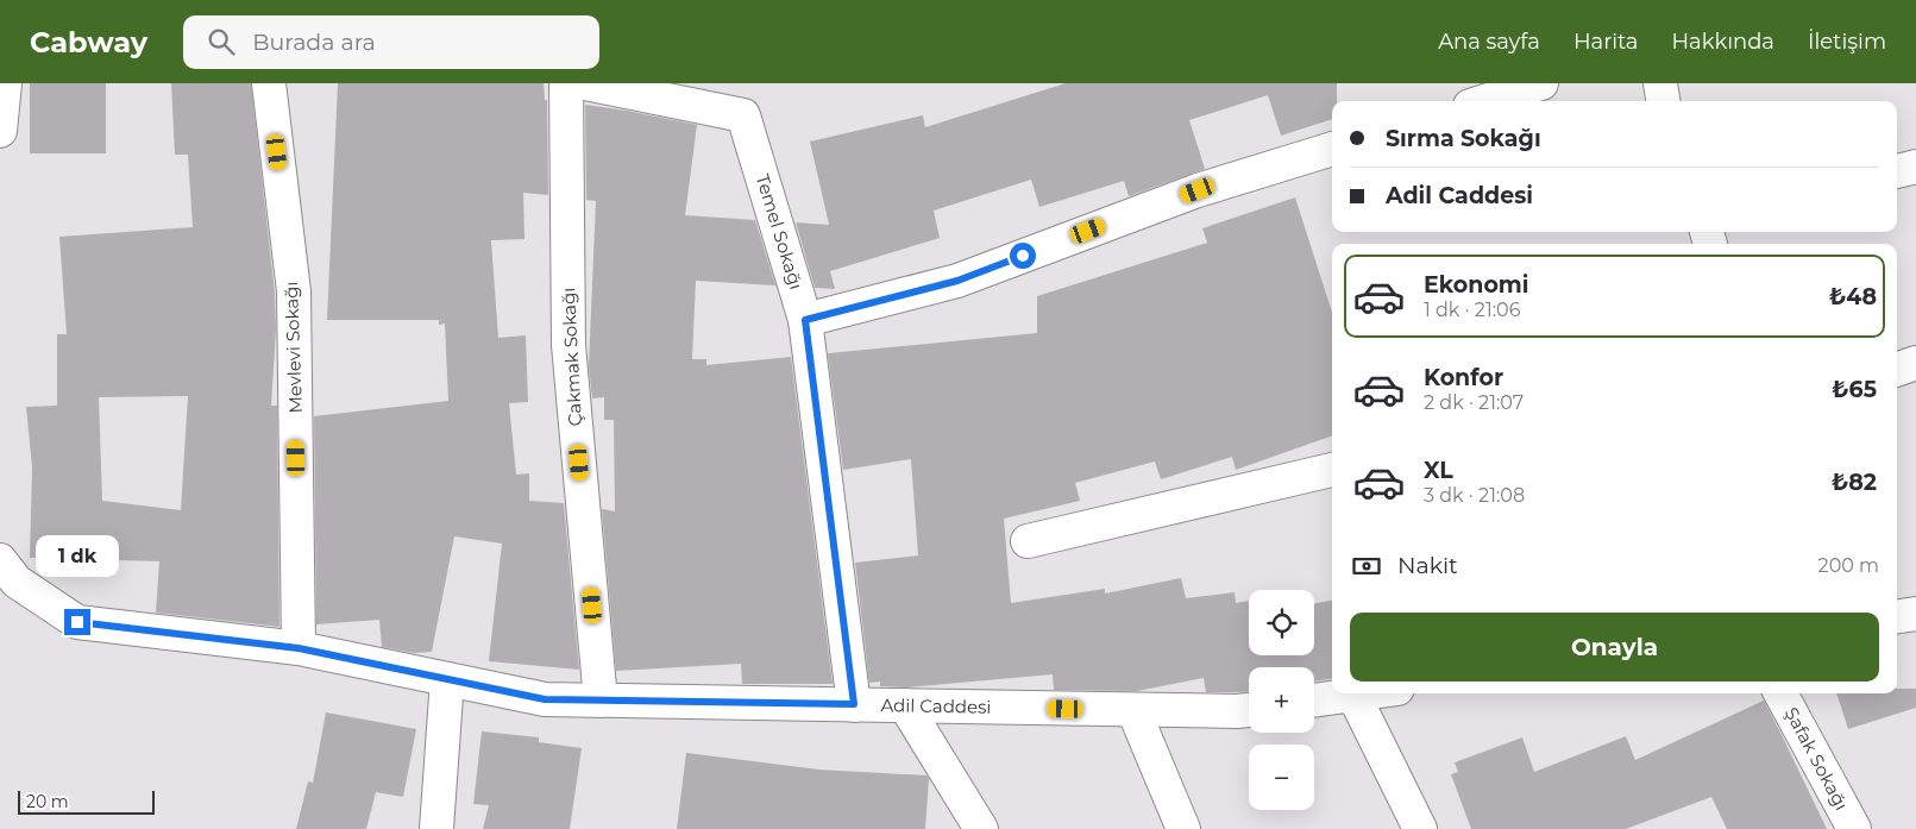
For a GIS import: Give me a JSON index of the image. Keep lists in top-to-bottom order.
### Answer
{
  "streets": {
    "street": [
      "Temel Sokağı",
      "Mevlevi Sokağı",
      "Çakmak Sokağı",
      "Adil Caddesi",
      "Şafak Sokağı"
    ]
  },
  "crossings": [
    ["Temel Sokağı", "Adil Caddesi"],
    ["Mevlevi Sokağı", "Adil Caddesi"],
    ["Çakmak Sokağı", "Adil Caddesi"]
  ],
  "scale_bar": "20 m",
  "page": {
    "header": "Cabway",
    "search": "Burada ara",
    "nav": [
      "Ana sayfa",
      "Harita",
      "Hakkında",
      "İletişim"
    ],
    "banner": ["Sırma Sokağı", "Adil Caddesi"],
    "list": [
      {
        "name": "Ekonomi",
        "note": "1 dk · 21:06",
        "value": "₺48"
      },
      {
        "name": "Konfor",
        "note": "2 dk · 21:07",
        "value": "₺65"
      },
      {
        "name": "XL",
        "note": "3 dk · 21:08",
        "value": "₺82"
      }
    ],
    "pay": ["Nakit", "200 m"],
    "bubble": "1 dk",
    "map_buttons": ["+", "−"],
    "buttons": "Onayla",
    "scale": "20 m"
  }
}
